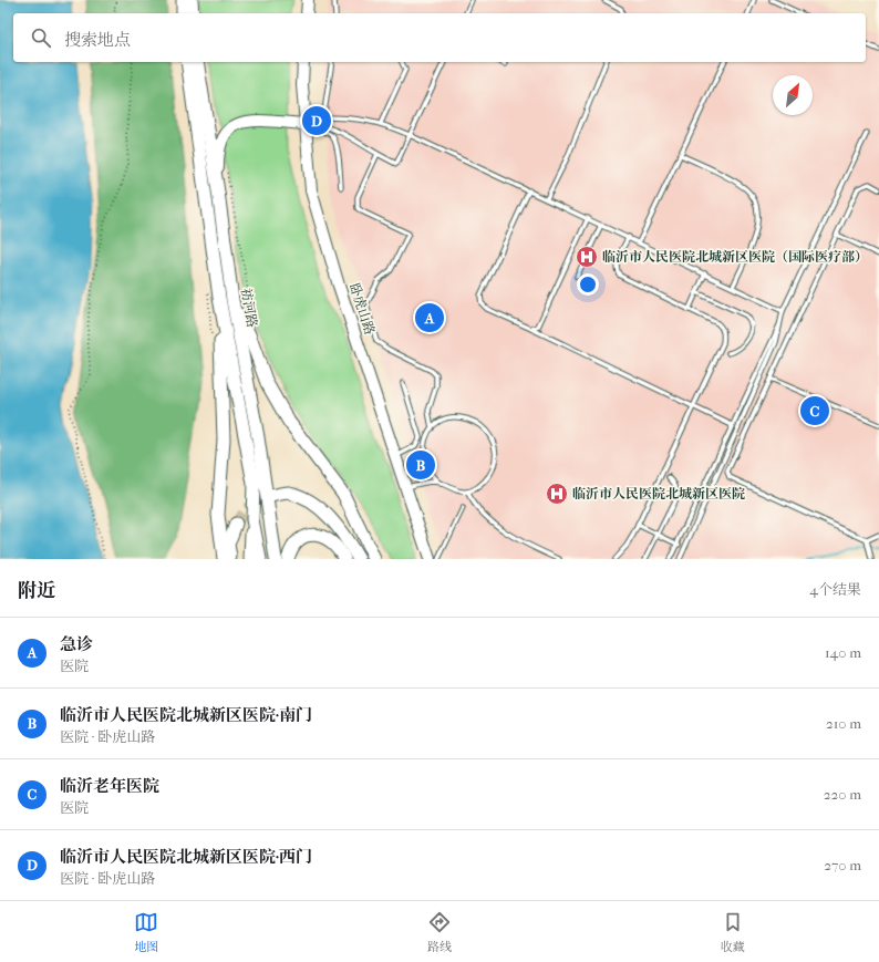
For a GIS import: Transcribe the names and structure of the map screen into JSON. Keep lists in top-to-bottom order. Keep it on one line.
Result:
{"streets":{"main road":["祊河路"],"street":["卧虎山路"]},"places":{"hospital":["临沂市人民医院北城新区医院（国际医疗部）","临沂市人民医院北城新区医院"]},"north":"top right","page":{"search":"搜索地点","pins":["D","A","C","B"],"heading":["附近","4个结果"],"list":[{"mark":"A","name":"急诊","note":"医院","value":"140 m"},{"mark":"B","name":"临沂市人民医院北城新区医院·南门","note":"医院 · 卧虎山路","value":"210 m"},{"mark":"C","name":"临沂老年医院","note":"医院","value":"220 m"},{"mark":"D","name":"临沂市人民医院北城新区医院·西门","note":"医院 · 卧虎山路","value":"270 m"}],"nav":["地图","路线","收藏"]}}
